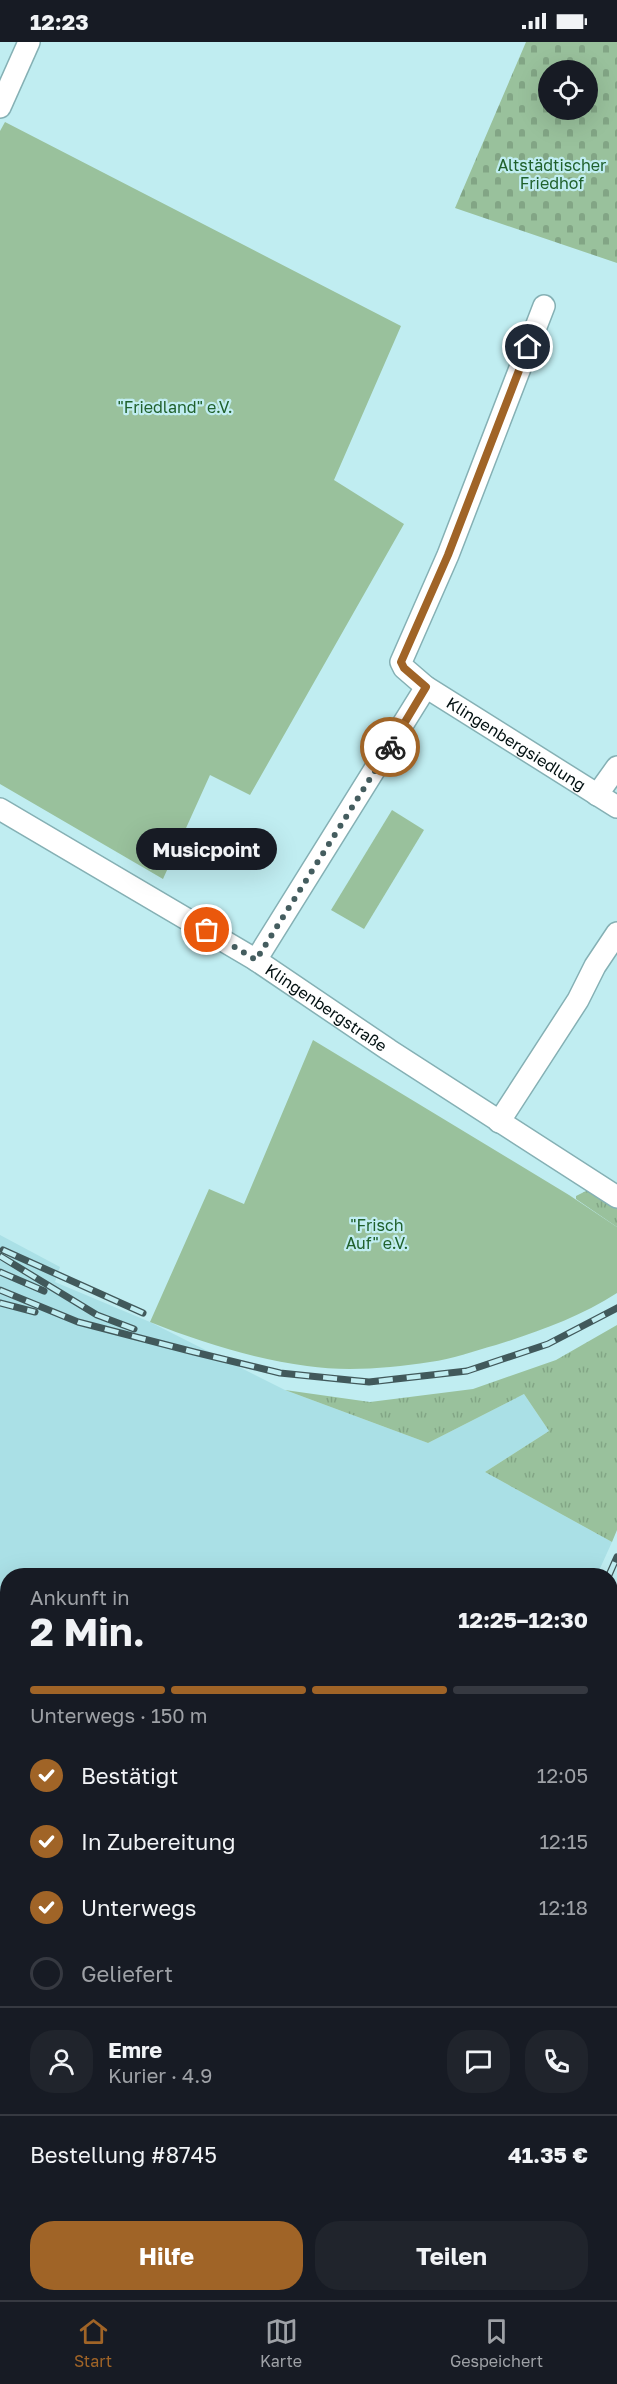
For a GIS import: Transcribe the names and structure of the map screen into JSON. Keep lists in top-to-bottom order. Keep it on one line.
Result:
{"streets":{"street":["Klingenbergsiedlung","Klingenbergstraße"]},"parks":["Altstädtischer Friedhof","\"Friedland\" e.V.","\"Frisch Auf\" e.V."],"places":["Musicpoint"],"page":{"status":"12:23","bubble":"Musicpoint","heading":["2 Min.","Ankunft in","12:25–12:30"],"panel":["Emre","Kurier · 4.9","Bestellung #8745","41.35 €"],"bar":"Unterwegs · 150 m","list":[["Bestätigt","12:05"],["In Zubereitung","12:15"],["Unterwegs","12:18"],"Geliefert"],"buttons":["Hilfe","Teilen"],"tabs":["Start","Karte","Gespeichert"]}}
